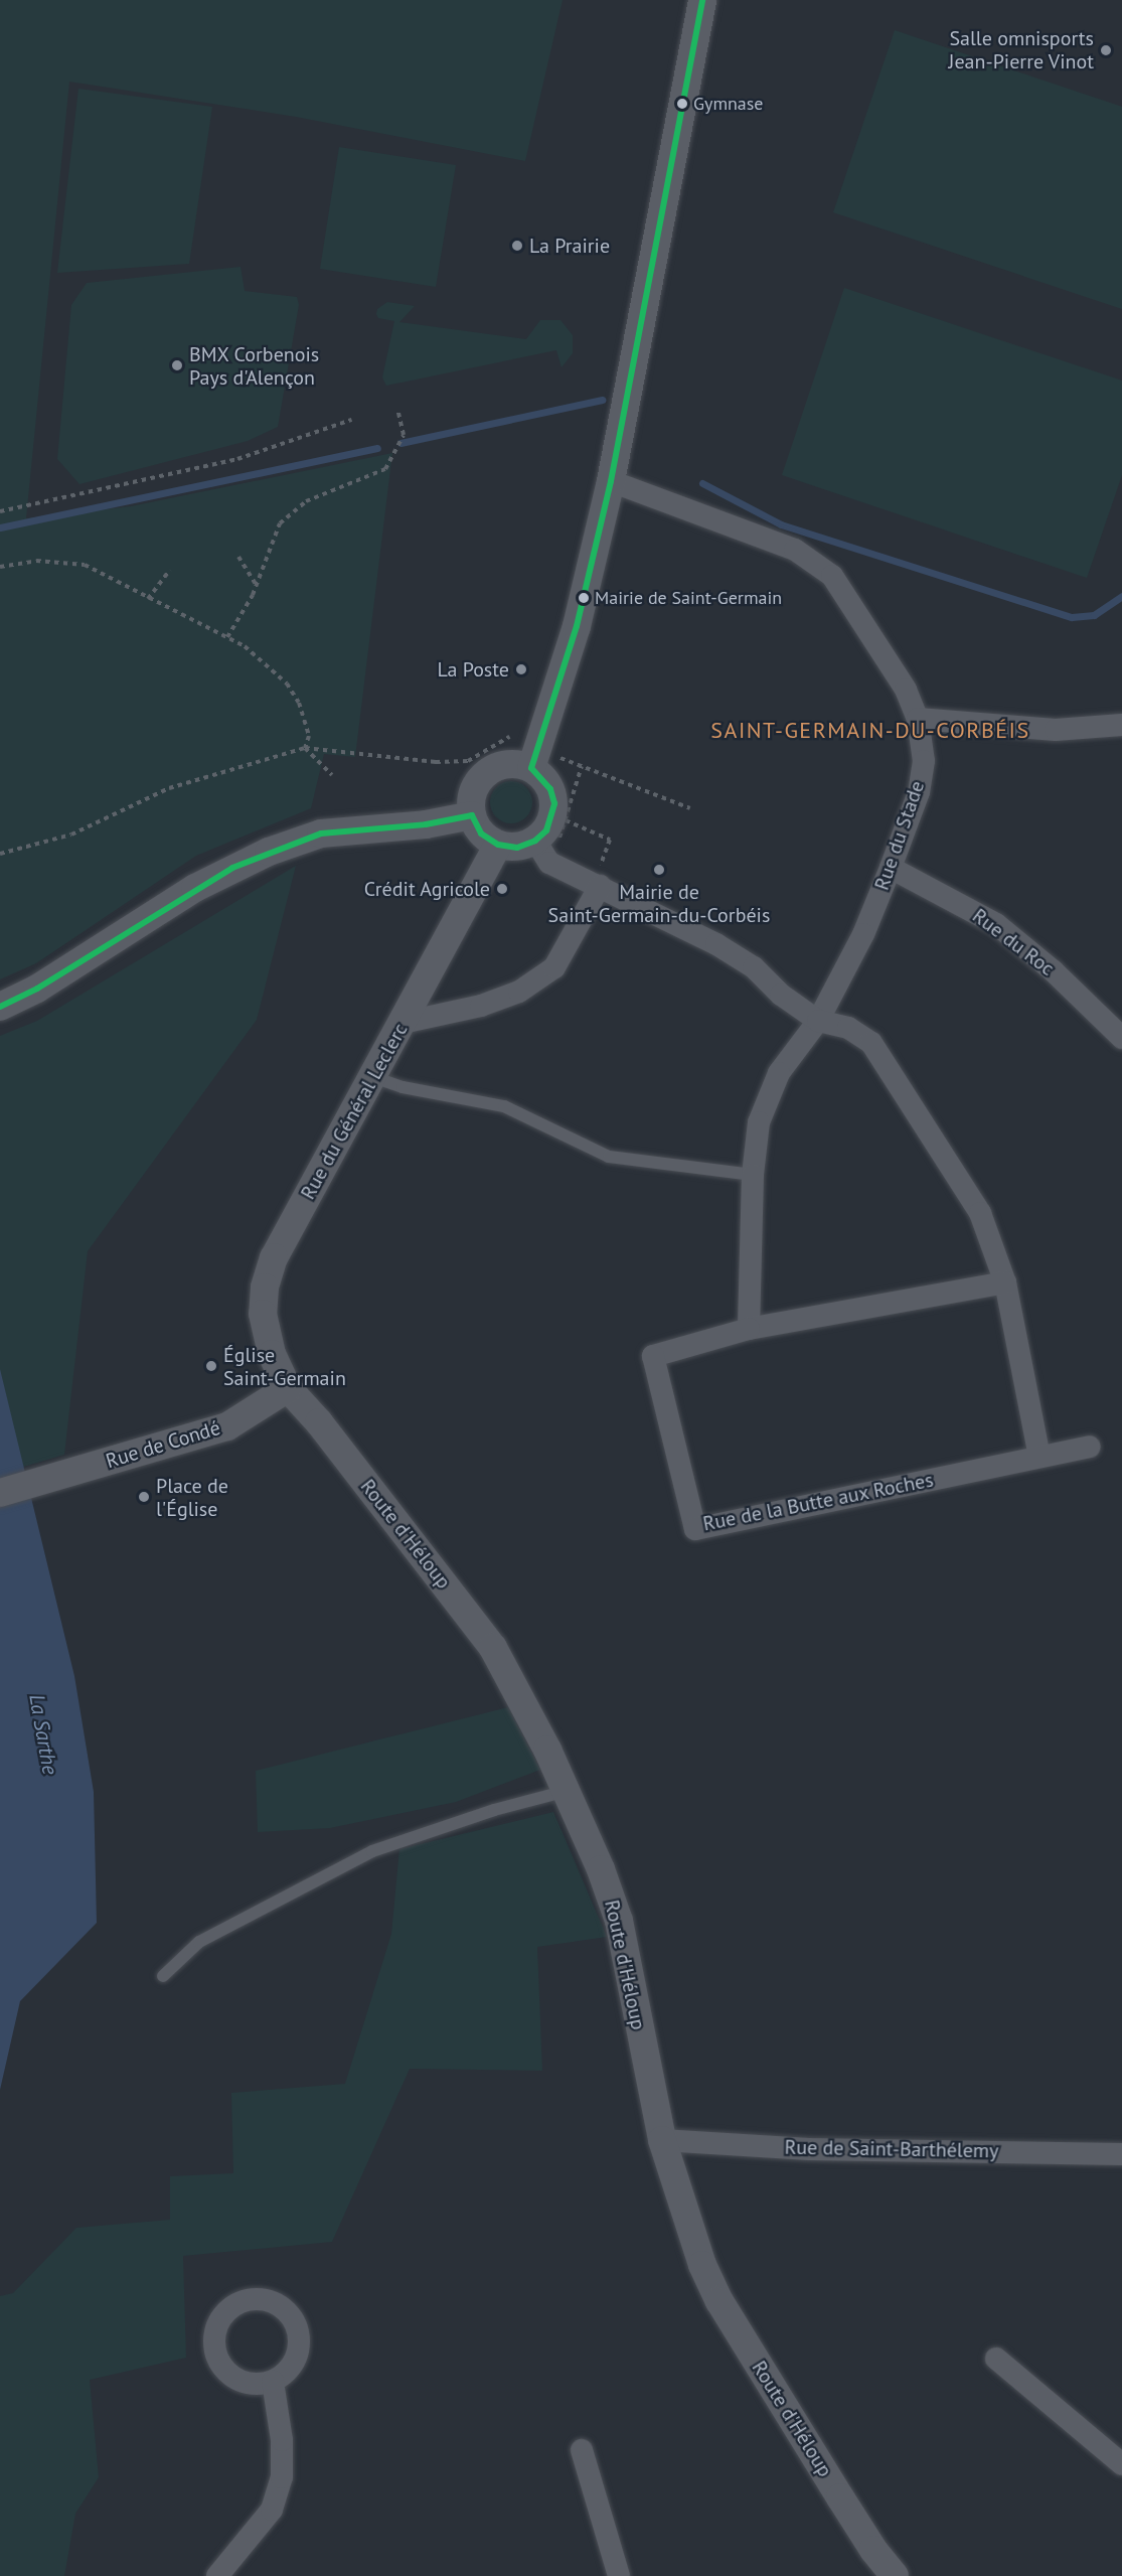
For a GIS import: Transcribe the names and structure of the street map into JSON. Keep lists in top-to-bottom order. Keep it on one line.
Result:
{"streets":{"street":["Rue du Stade","Rue du Roc","Rue du Général Leclerc","Rue de Condé","Rue de la Butte aux Roches","Route d'Héloup","Rue de Saint-Barthélemy"]},"crossings":[["Rue du Stade","Rue du Roc"],["Rue du Stade","Rue de la Butte aux Roches"],["Rue du Général Leclerc","Rue de Condé"],["Rue du Général Leclerc","Route d'Héloup"],["Rue de Condé","Route d'Héloup"],["Route d'Héloup","Rue de Saint-Barthélemy"]],"districts":["SAINT-GERMAIN-DU-CORBÉIS"],"water":["La Sarthe"],"places":["Salle omnisports Jean-Pierre Vinot","Gymnase","La Prairie","BMX Corbenois Pays d'Alençon","Mairie de Saint-Germain","La Poste","Mairie de Saint-Germain-du-Corbéis","Crédit Agricole","Église Saint-Germain","Place de l'Église"]}
